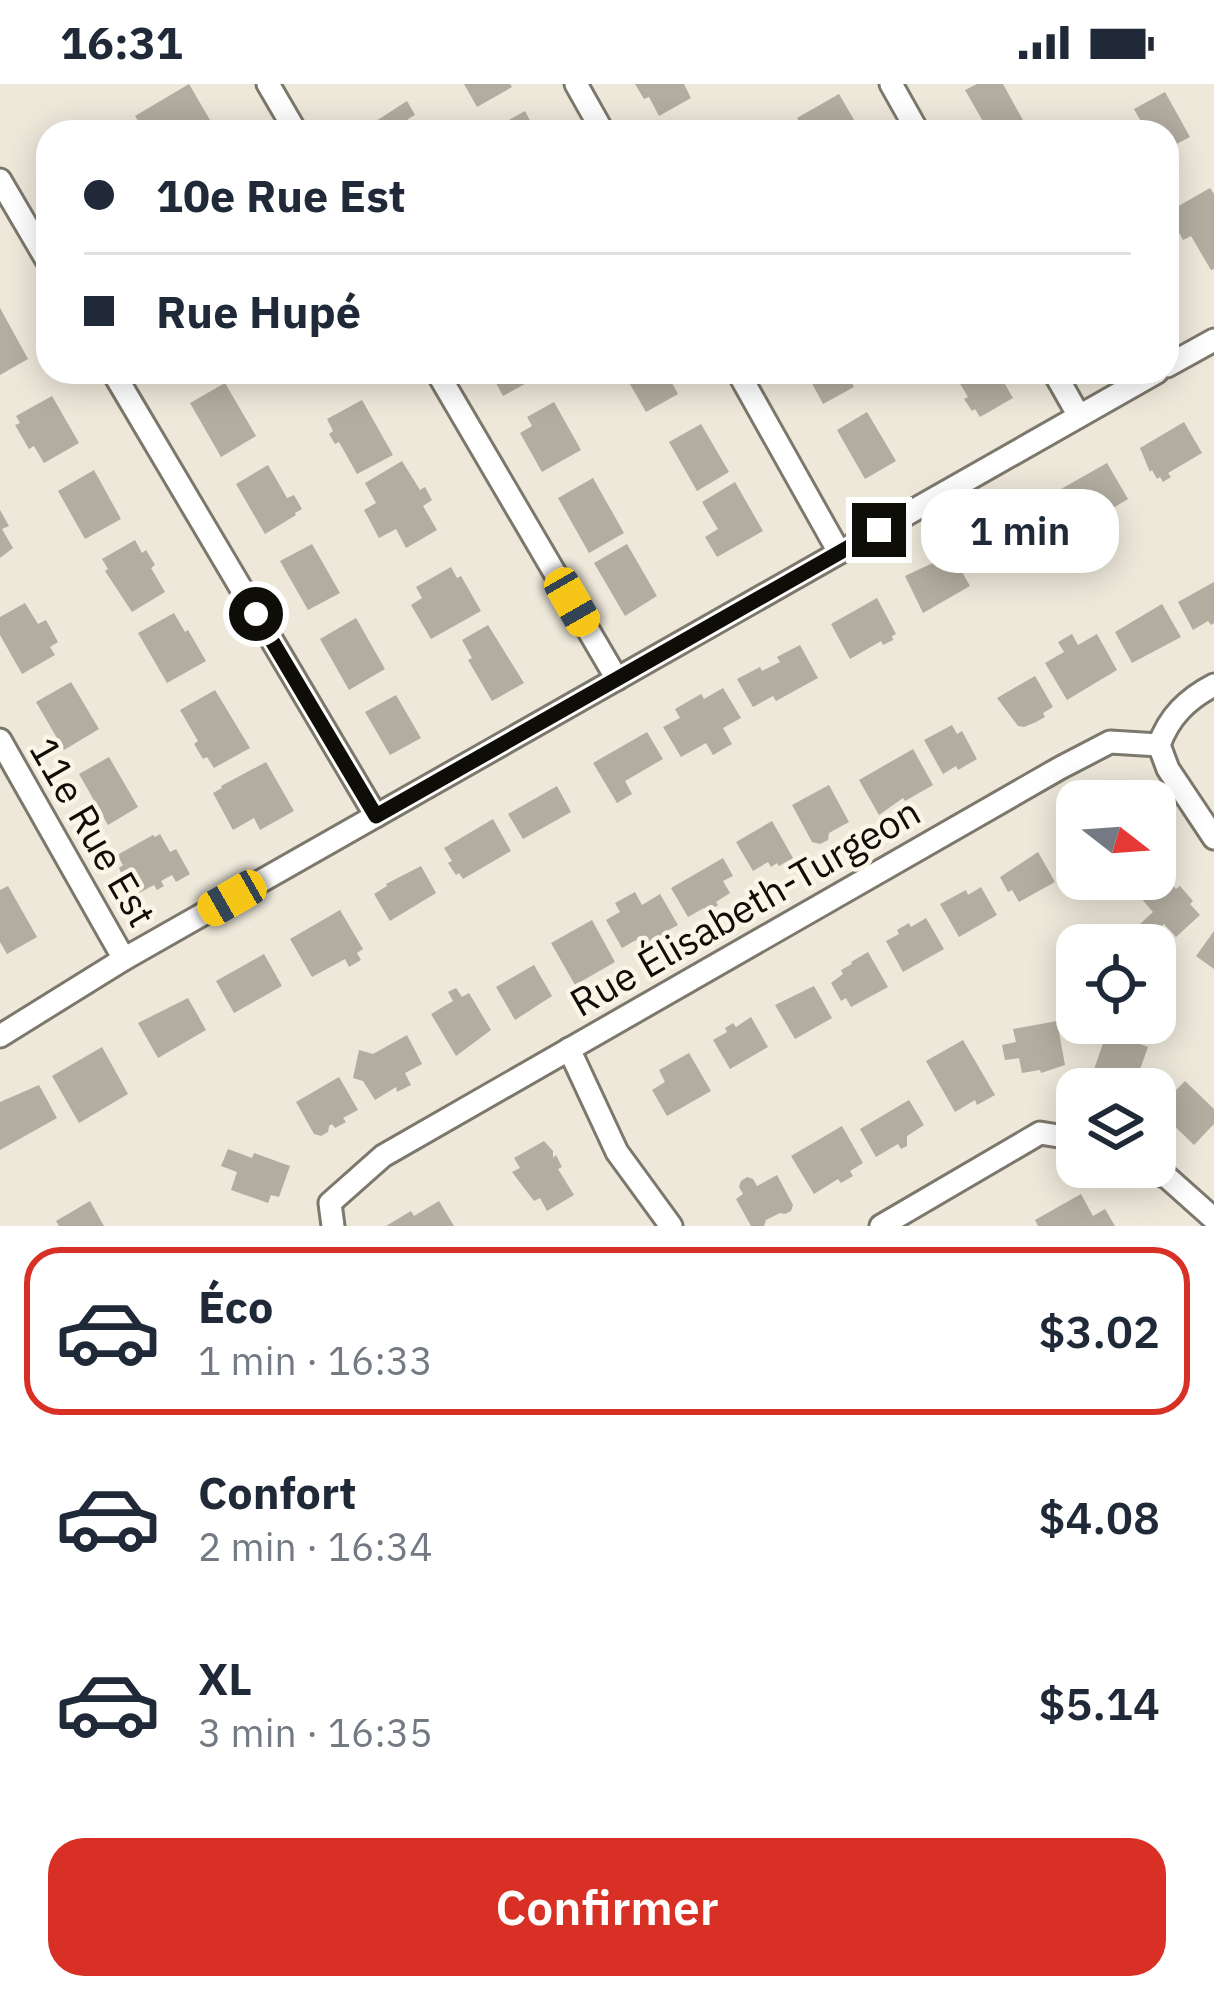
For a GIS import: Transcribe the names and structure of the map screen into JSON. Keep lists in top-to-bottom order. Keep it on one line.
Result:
{"streets":{"street":["11e Rue Est","Rue Élisabeth-Turgeon"]},"north":"right","page":{"status":"16:31","banner":["10e Rue Est","Rue Hupé"],"bubble":"1 min","list":[{"name":"Éco","note":"1 min · 16:33","value":"$3.02"},{"name":"Confort","note":"2 min · 16:34","value":"$4.08"},{"name":"XL","note":"3 min · 16:35","value":"$5.14"}],"buttons":"Confirmer"}}
